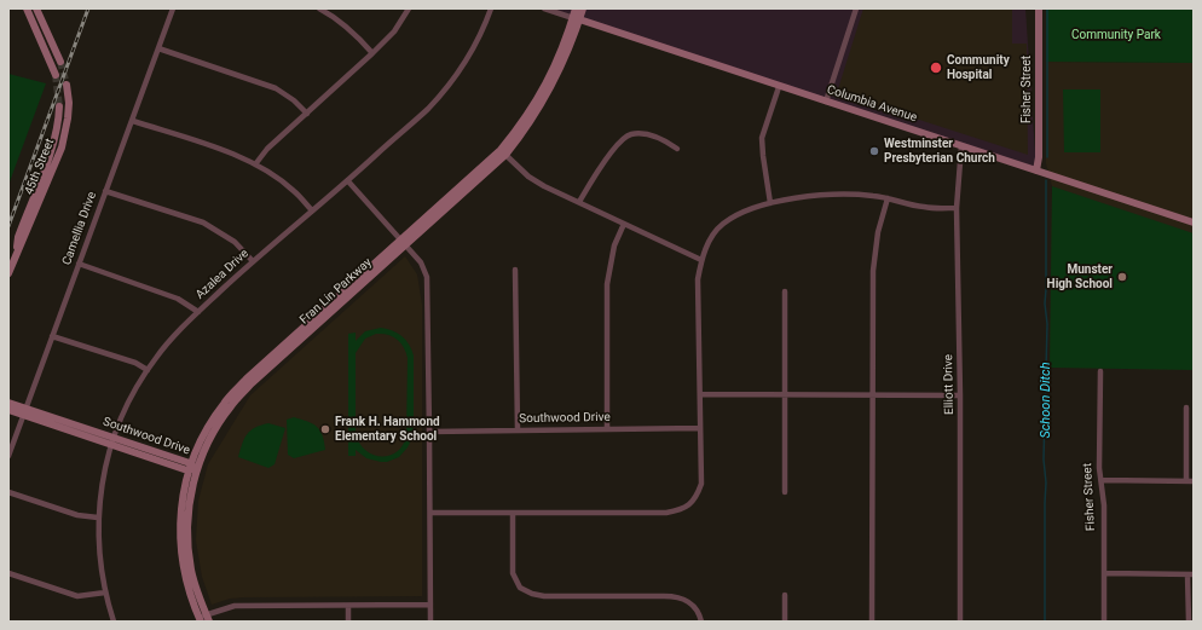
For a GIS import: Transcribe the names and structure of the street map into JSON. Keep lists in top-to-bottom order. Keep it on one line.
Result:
{"streets":{"street":["Fisher Street","Columbia Avenue","45th Street","Camellia Drive","Azalea Drive","Fran Lin Parkway","Elliott Drive","Southwood Drive"]},"crossings":[["Fisher Street","Columbia Avenue"],["Columbia Avenue","Fran Lin Parkway"],["Columbia Avenue","Elliott Drive"],["Camellia Drive","Southwood Drive"],["Azalea Drive","Southwood Drive"],["Fran Lin Parkway","Southwood Drive"]],"water":["Schoon Ditch"],"parks":["Community Park"],"places":["Community Hospital","Westminster Presbyterian Church","Munster High School","Frank H. Hammond Elementary School"]}
